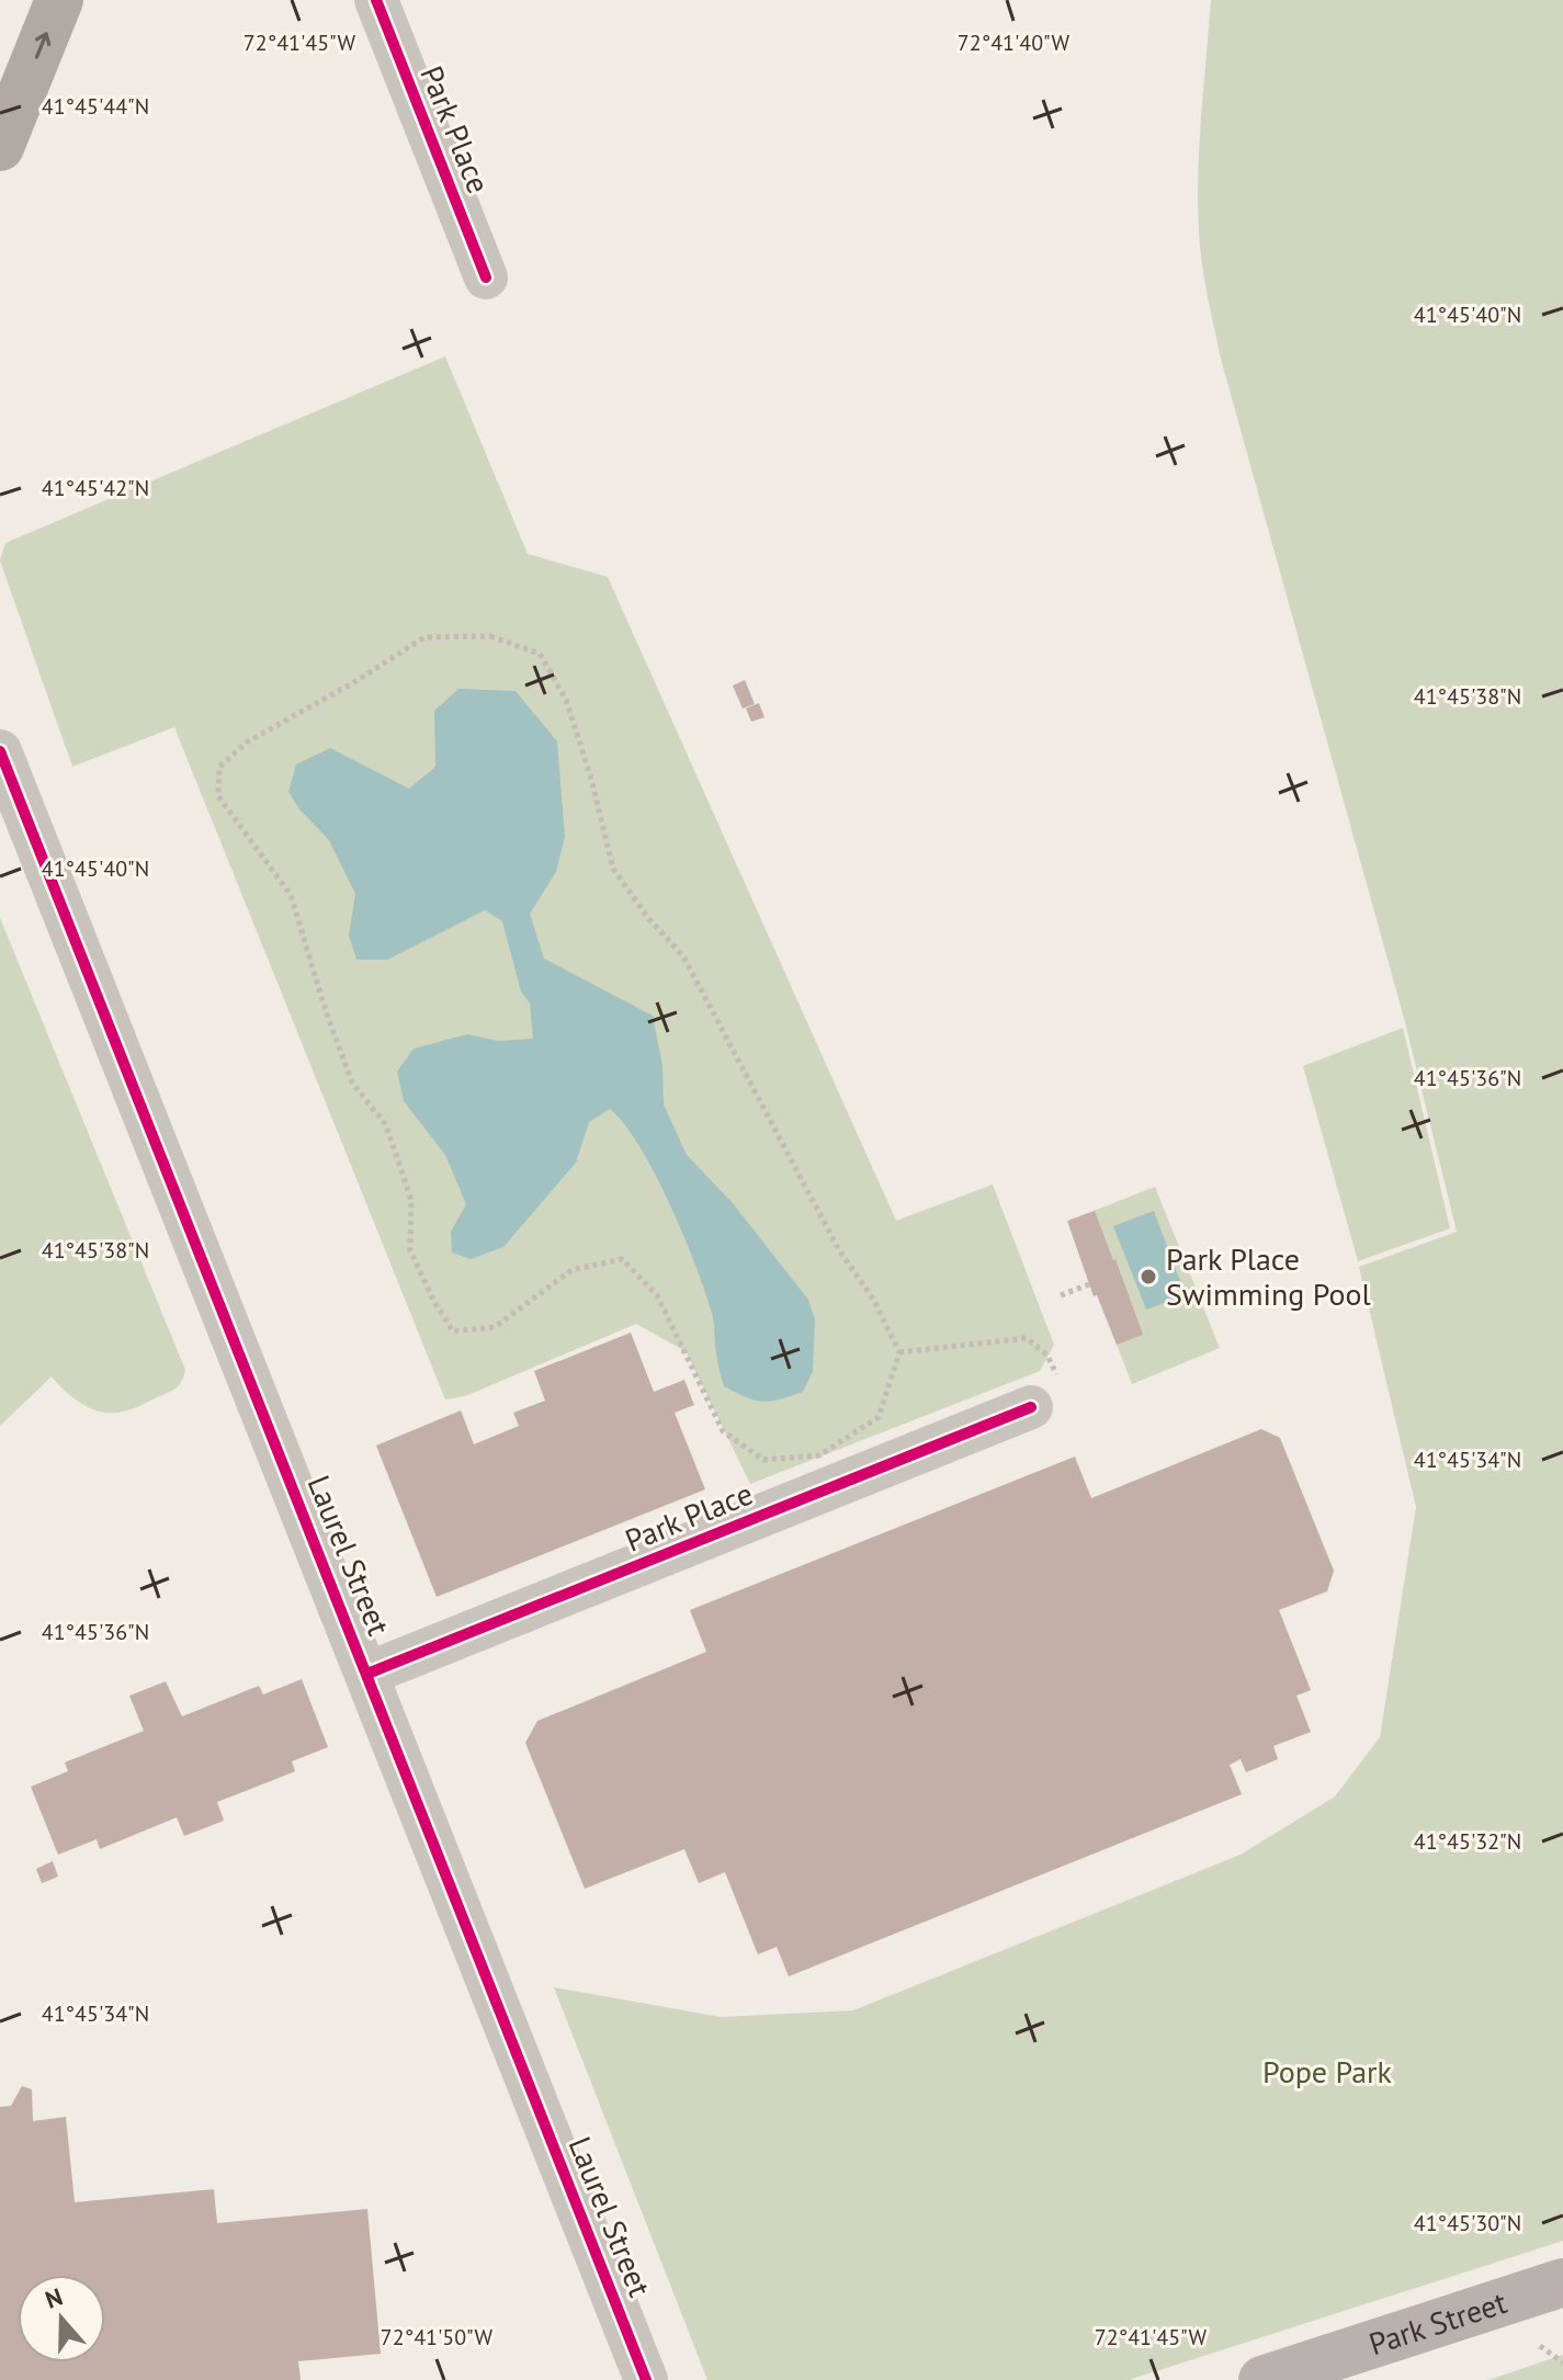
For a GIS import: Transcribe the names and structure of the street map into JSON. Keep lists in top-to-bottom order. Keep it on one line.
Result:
{"streets":{"main road":["Park Street"],"street":["Park Place","Laurel Street"]},"crossings":[["Park Place","Laurel Street"]],"parks":["Pope Park"],"places":["Park Place Swimming Pool"],"north":"top","coordinates":["72°41'40\"W","72°41'45\"W","41°45'44\"N","41°45'40\"N","41°45'42\"N","41°45'38\"N","41°45'36\"N","41°45'34\"N","41°45'32\"N","41°45'30\"N","72°41'50\"W"]}
